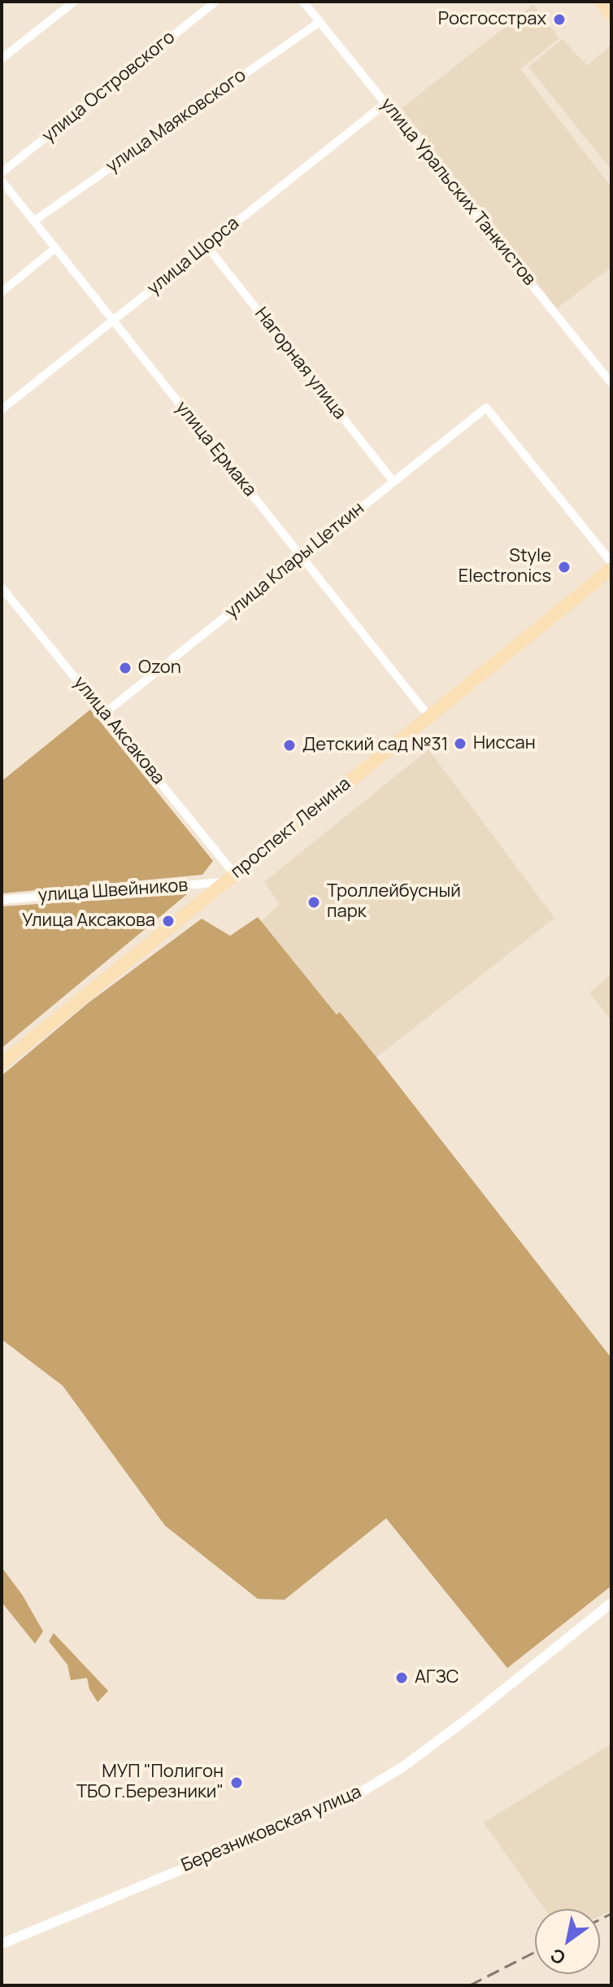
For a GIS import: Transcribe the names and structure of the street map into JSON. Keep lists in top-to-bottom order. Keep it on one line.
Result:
{"streets":{"main road":["проспект Ленина"],"street":["улица Островского","улица Маяковского","улица Уральских Танкистов","улица Щорса","Нагорная улица","улица Ермака","улица Клары Цеткин","улица Аксакова","улица Швейников","Березниковская улица"]},"crossings":[["улица Маяковского","улица Уральских Танкистов"],["улица Маяковского","улица Ермака"],["улица Уральских Танкистов","улица Щорса"],["улица Щорса","Нагорная улица"],["улица Щорса","улица Ермака"],["Нагорная улица","улица Клары Цеткин"],["улица Ермака","улица Клары Цеткин"],["улица Ермака","проспект Ленина"],["улица Клары Цеткин","улица Аксакова"],["улица Аксакова","проспект Ленина"],["улица Аксакова","улица Швейников"],["проспект Ленина","улица Швейников"]],"places":["Росгосстрах","Style Electronics","Ozon","Ниссан","Детский сад №31","Троллейбусный парк","Улица Аксакова","АГЗС","МУП \"Полигон ТБО г.Березники\""],"north":"bottom left"}
